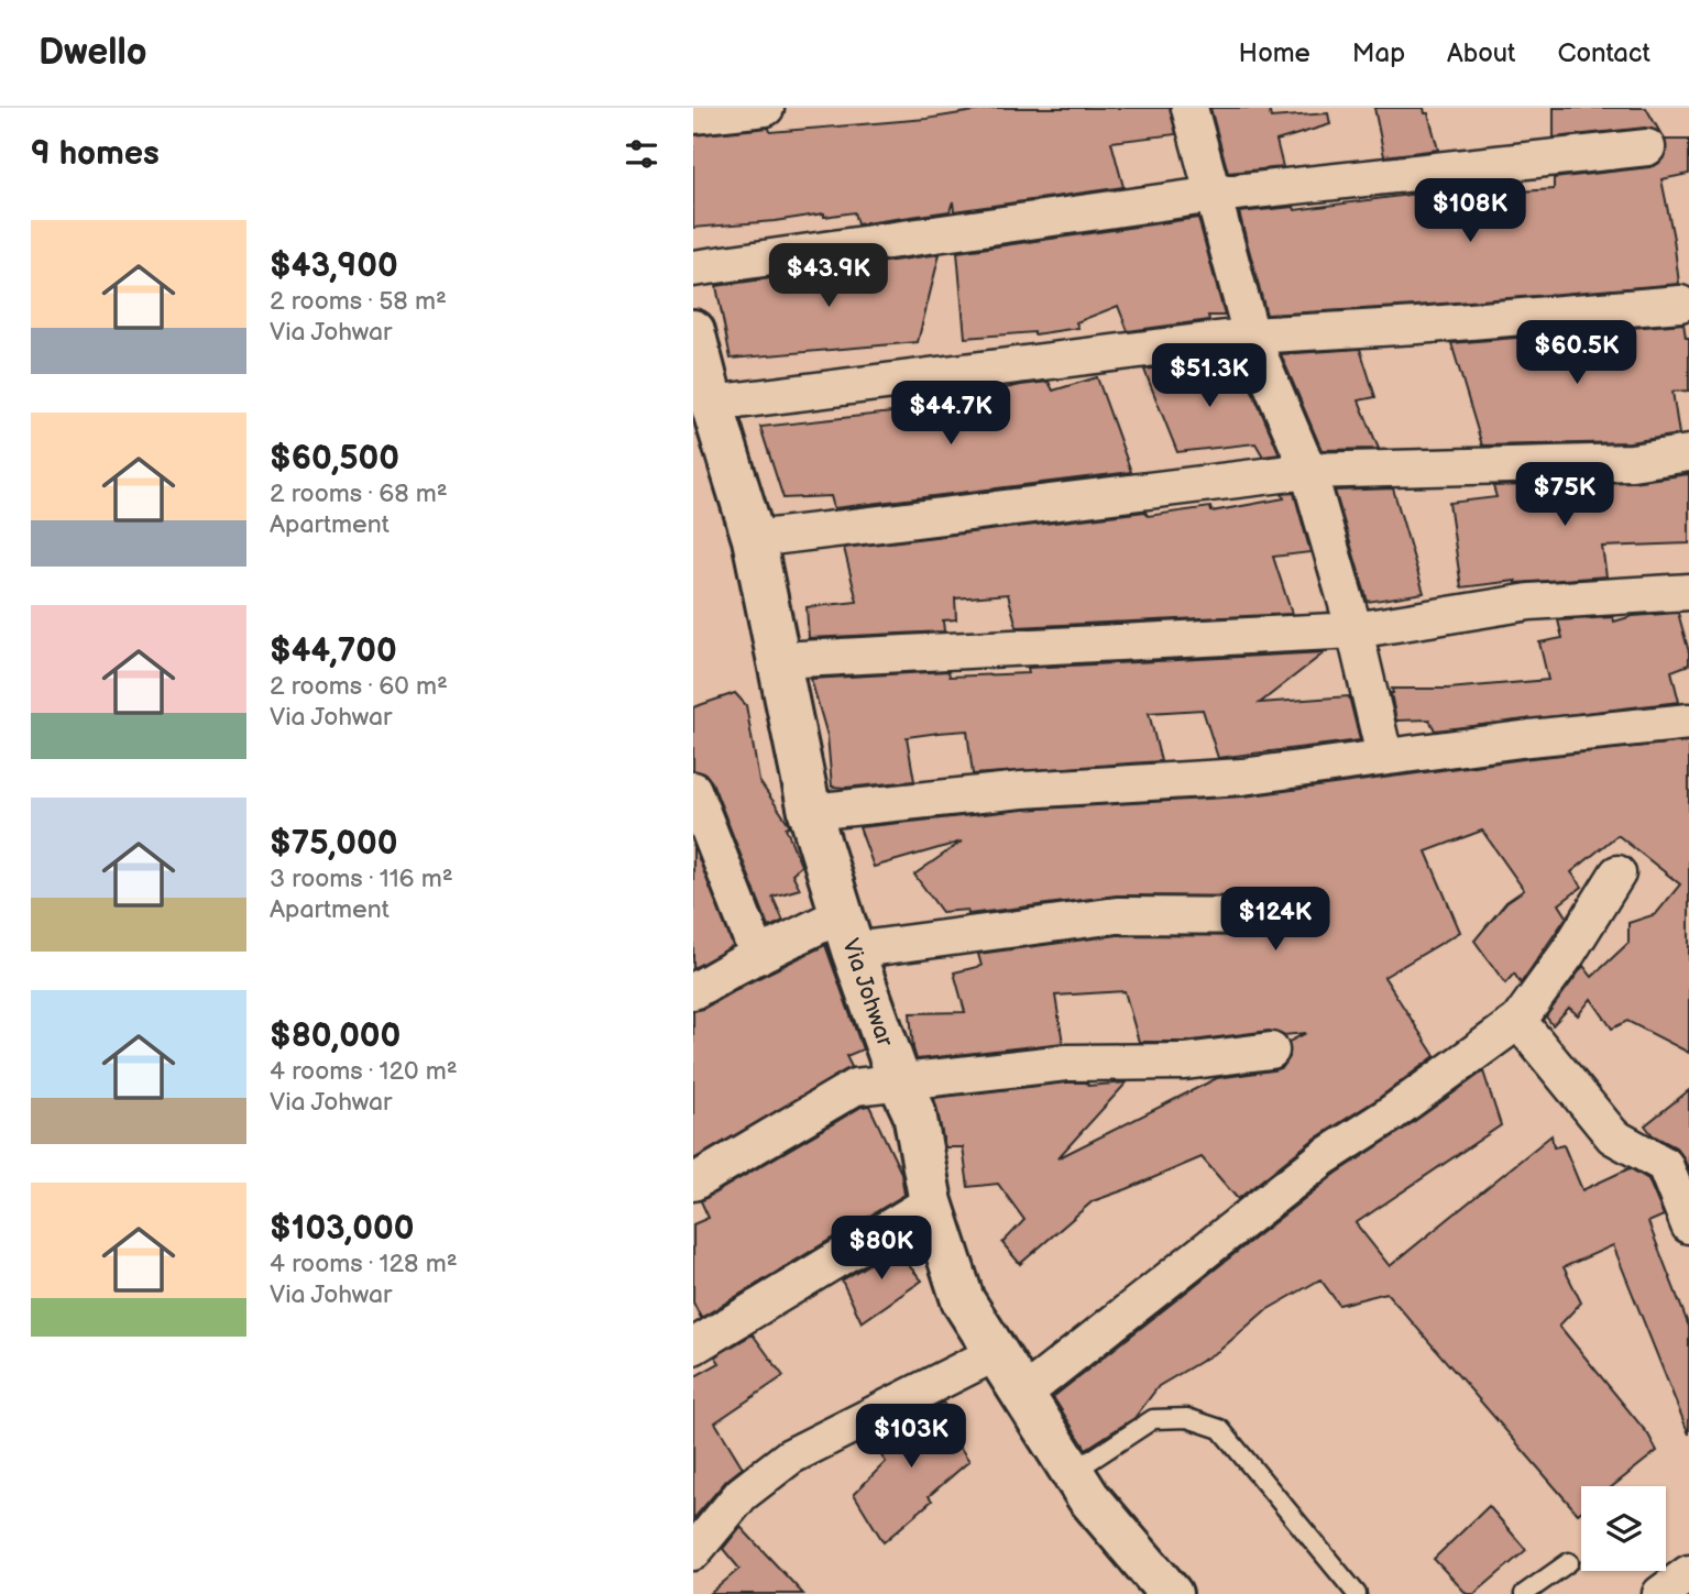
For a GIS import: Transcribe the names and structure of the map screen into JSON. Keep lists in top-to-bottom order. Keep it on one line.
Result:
{"streets":{"street":["Via Johwar"]},"page":{"header":"Dwello","nav":["Home","Map","About","Contact"],"heading":"9 homes","price":["$108K","$43.9K","$60.5K","$51.3K","$44.7K","$75K","$124K","$80K","$103K"],"list":[{"name":"$43,900","note":"2 rooms · 58 m² · Via Johwar"},{"name":"$60,500","note":"2 rooms · 68 m² · Apartment"},{"name":"$44,700","note":"2 rooms · 60 m² · Via Johwar"},{"name":"$75,000","note":"3 rooms · 116 m² · Apartment"},{"name":"$80,000","note":"4 rooms · 120 m² · Via Johwar"},{"name":"$103,000","note":"4 rooms · 128 m² · Via Johwar"}]}}
